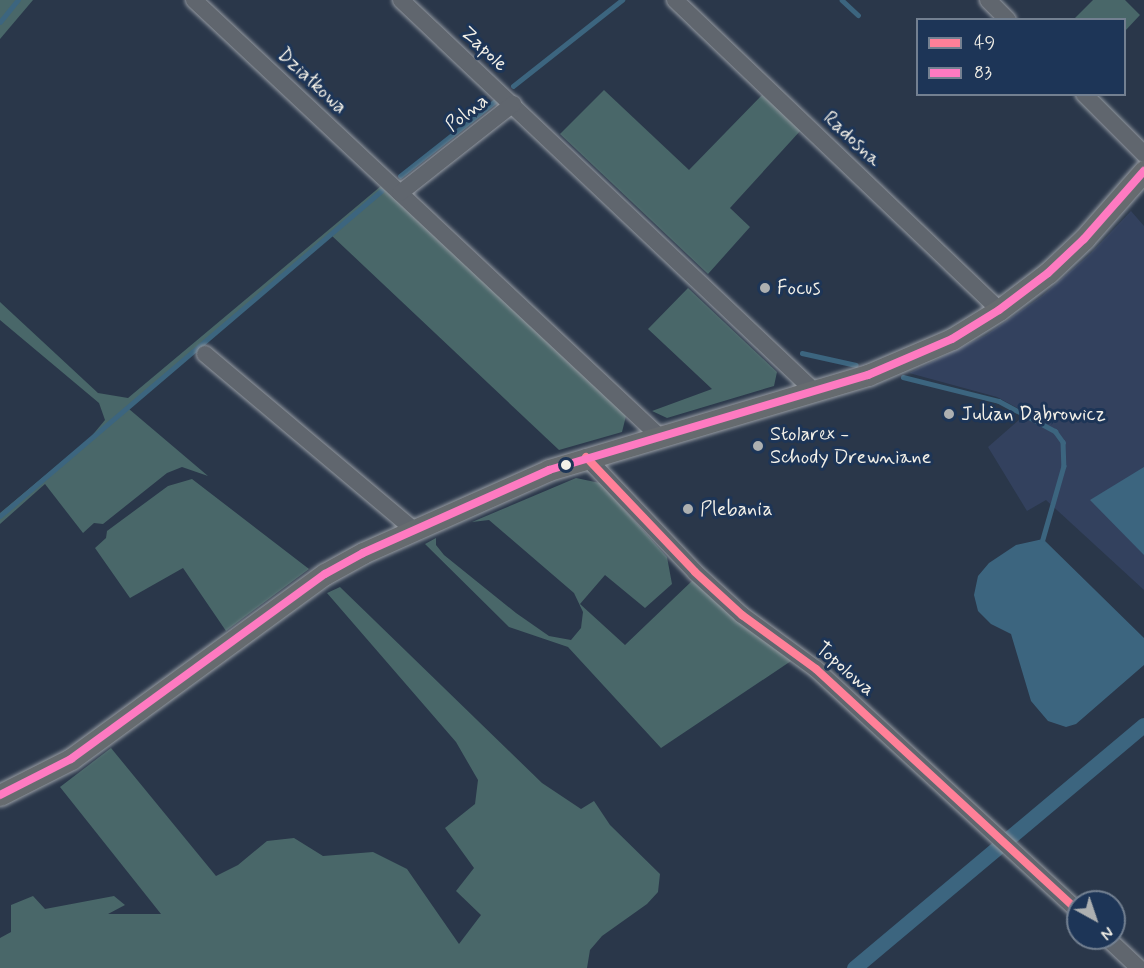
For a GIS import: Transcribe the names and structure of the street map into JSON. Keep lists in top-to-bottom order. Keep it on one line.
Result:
{"streets":{"street":["Zapole","Działkowa","Polna","Radosna","Topolowa"]},"crossings":[["Zapole","Polna"],["Działkowa","Polna"]],"places":["Focus","Julian Dąbrowicz","Stolarex - Schody Drewniane","Plebania"],"lines":["transit line 83","transit line 49"],"legend":["49","83"],"north":"bottom right"}
